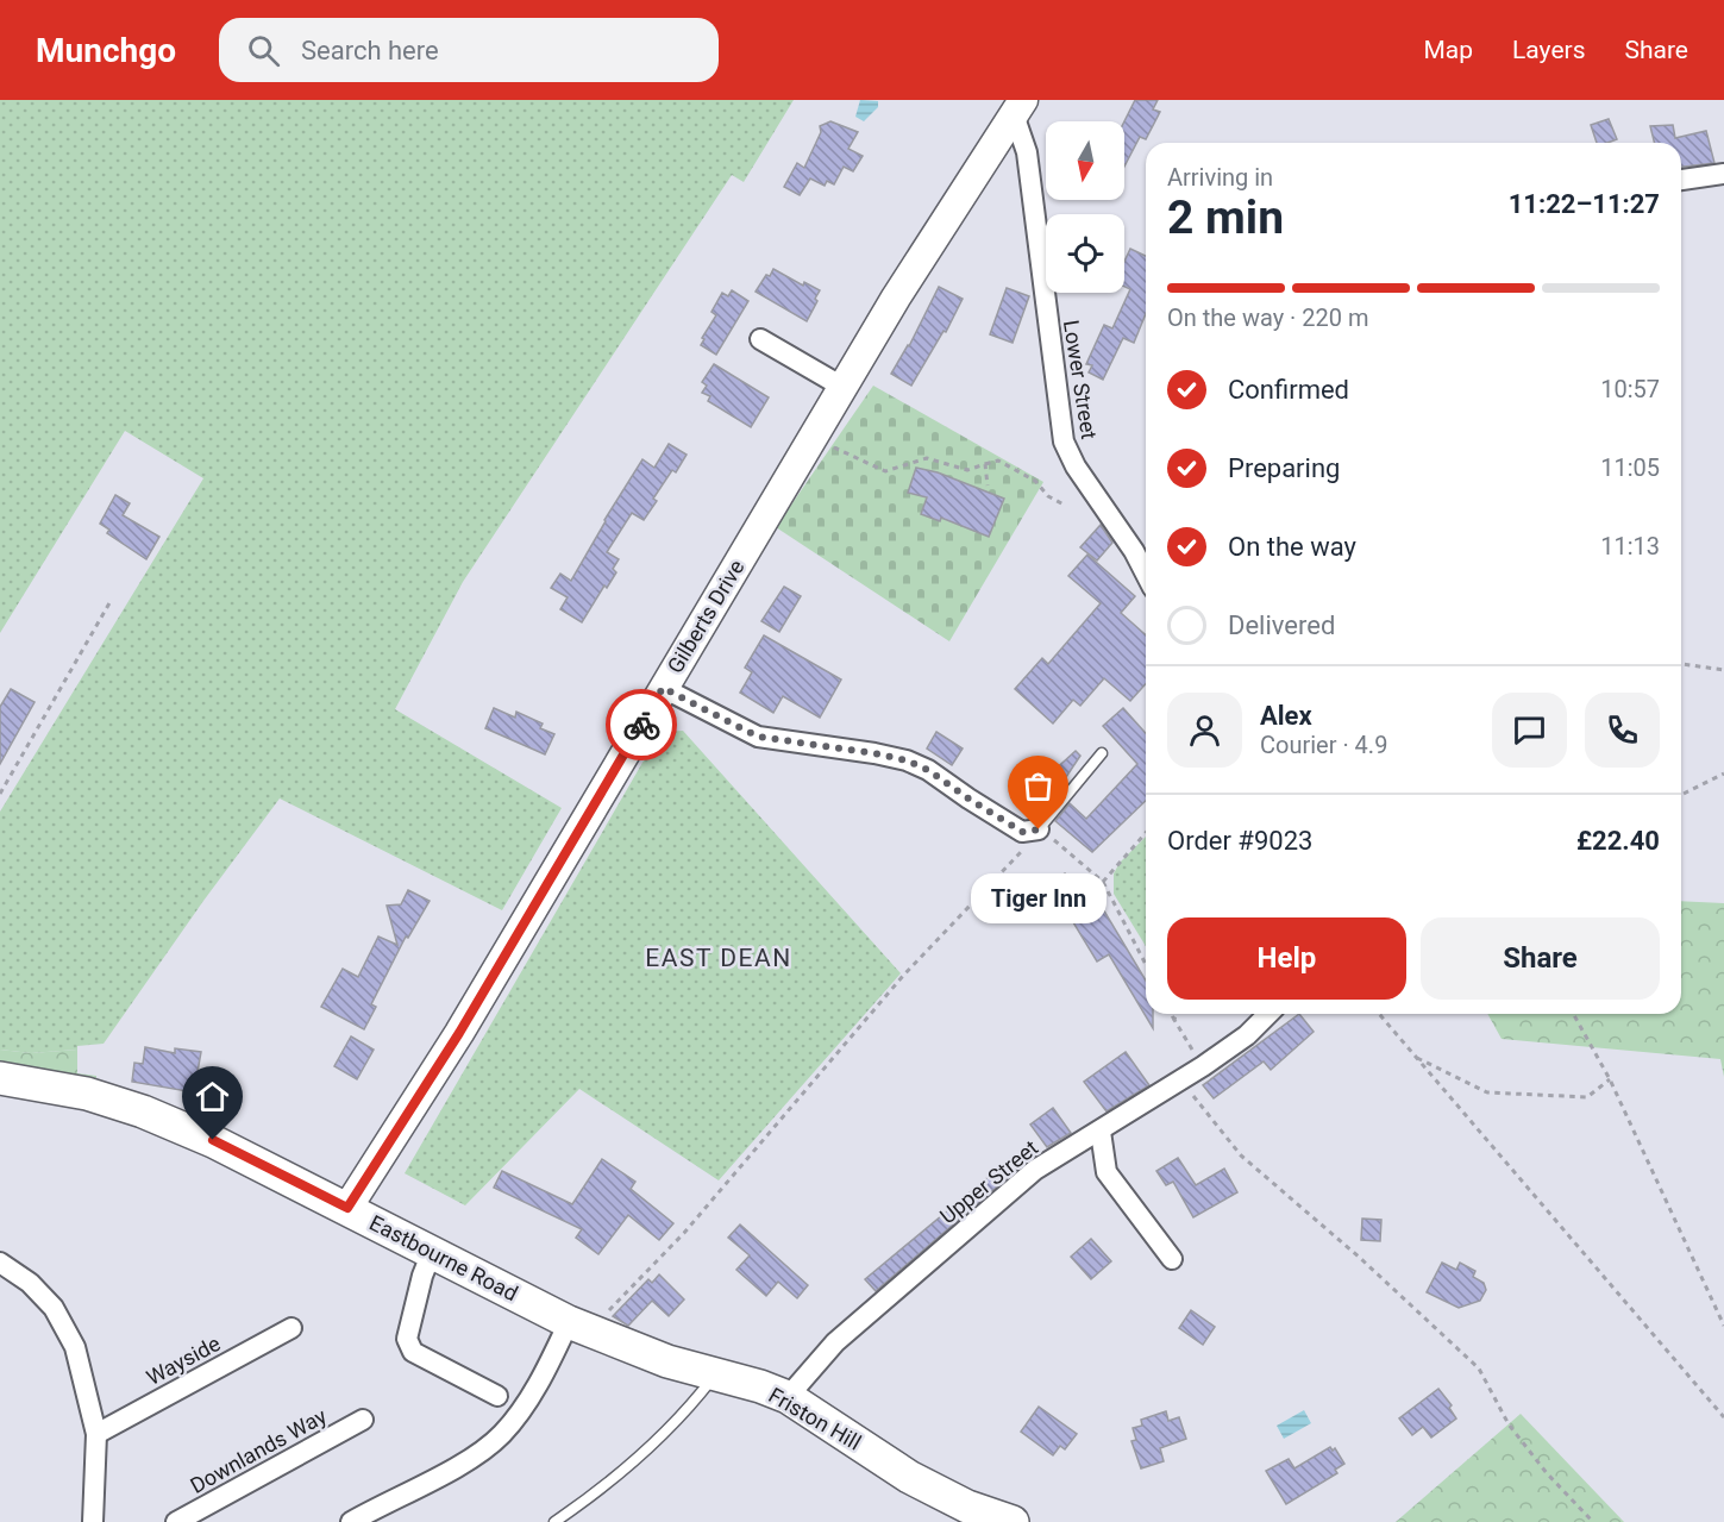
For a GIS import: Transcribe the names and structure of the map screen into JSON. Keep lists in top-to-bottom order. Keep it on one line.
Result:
{"streets":{"main road":["Eastbourne Road","Friston Hill"],"street":["Lower Street","Gilberts Drive","Upper Street","Wayside","Downlands Way"]},"crossings":[["Lower Street","Gilberts Drive"],["Gilberts Drive","Eastbourne Road"],["Upper Street","Friston Hill"],["Eastbourne Road","Friston Hill"]],"districts":["EAST DEAN"],"places":["Tiger Inn"],"north":"bottom","page":{"header":"Munchgo","search":"Search here","nav":["Map","Layers","Share"],"heading":["2 min","Arriving in","11:22–11:27"],"panel":["Alex","Courier · 4.9","Order #9023","£22.40"],"bar":"On the way · 220 m","list":[["Confirmed","10:57"],["Preparing","11:05"],["On the way","11:13"],"Delivered"],"bubble":"Tiger Inn","buttons":["Help","Share"]}}
